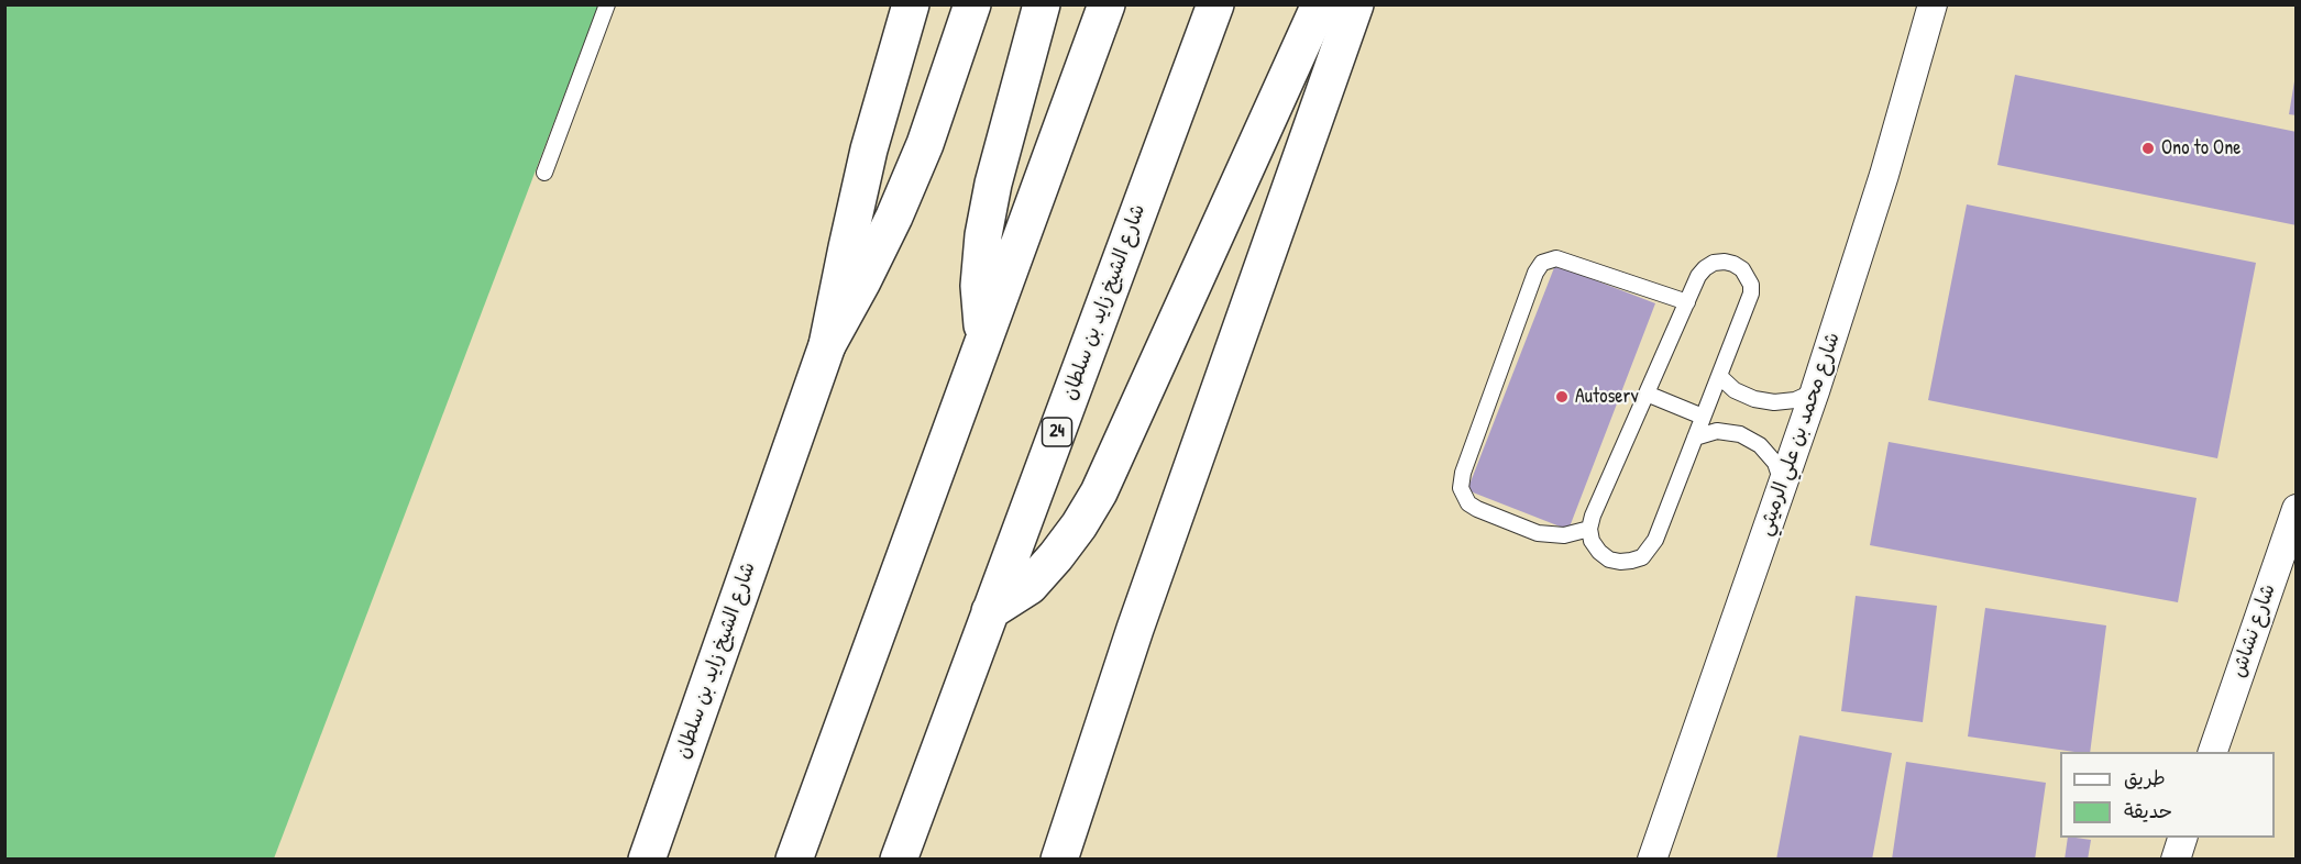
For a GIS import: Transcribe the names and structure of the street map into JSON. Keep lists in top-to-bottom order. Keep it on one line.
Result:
{"streets":{"main road":["شارع الشيخ زايد بن سلطان","24"],"street":["شارع محمد بن علي الرميثي","شارع نشاش"]},"places":["Ono to One","Autoserv"],"legend":["طريق","حديقة"]}
